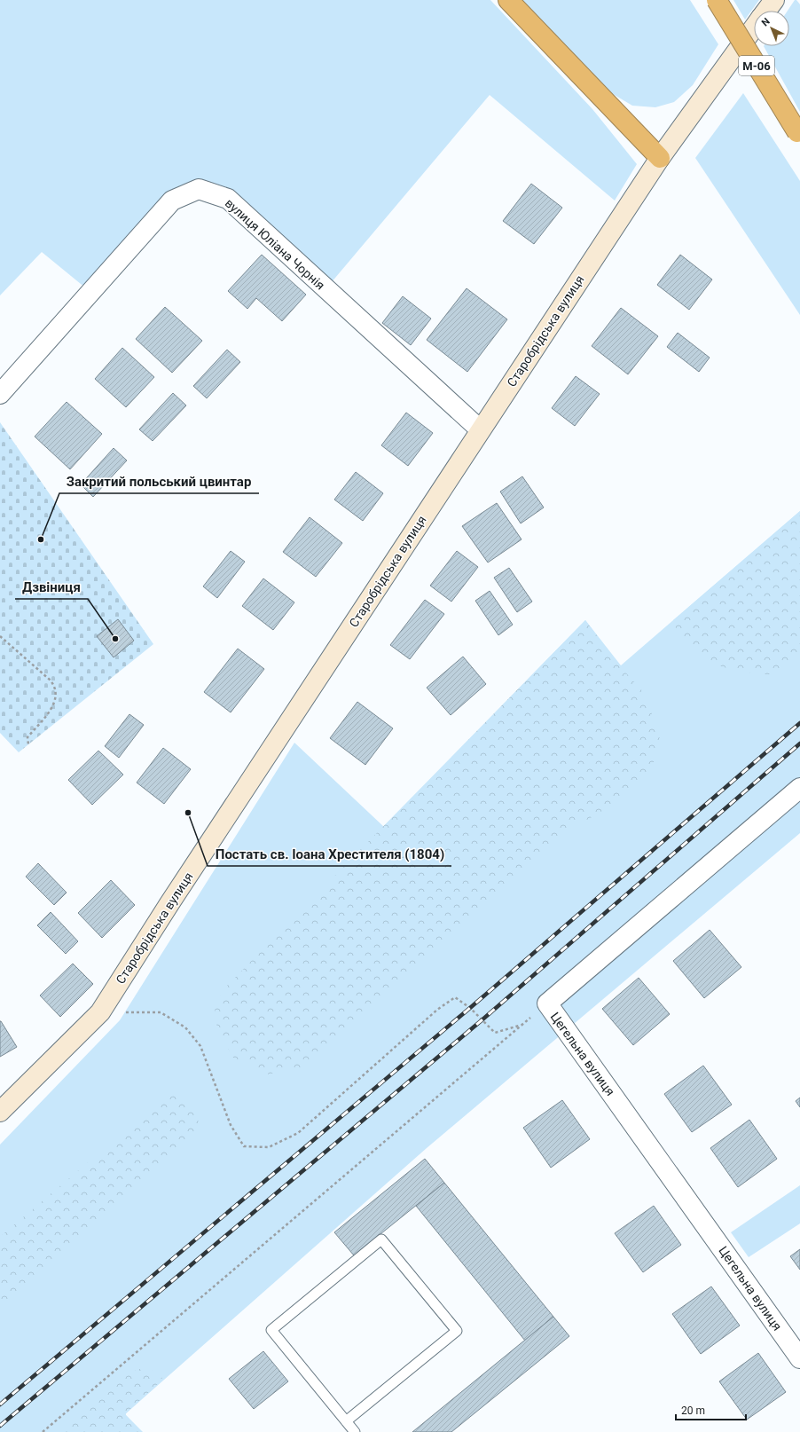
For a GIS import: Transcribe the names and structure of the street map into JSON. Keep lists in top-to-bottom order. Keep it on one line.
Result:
{"streets":{"highway":["М-06"],"street":["вулиця Юліана Чорнія","Старобрідська вулиця","Цегельна вулиця"]},"crossings":[["вулиця Юліана Чорнія","Старобрідська вулиця"]],"places":["Закритий польський цвинтар","Дзвіниця","Постать св. Іоана Хрестителя (1804)"],"scale_bar":"20 m","north":"top left"}
